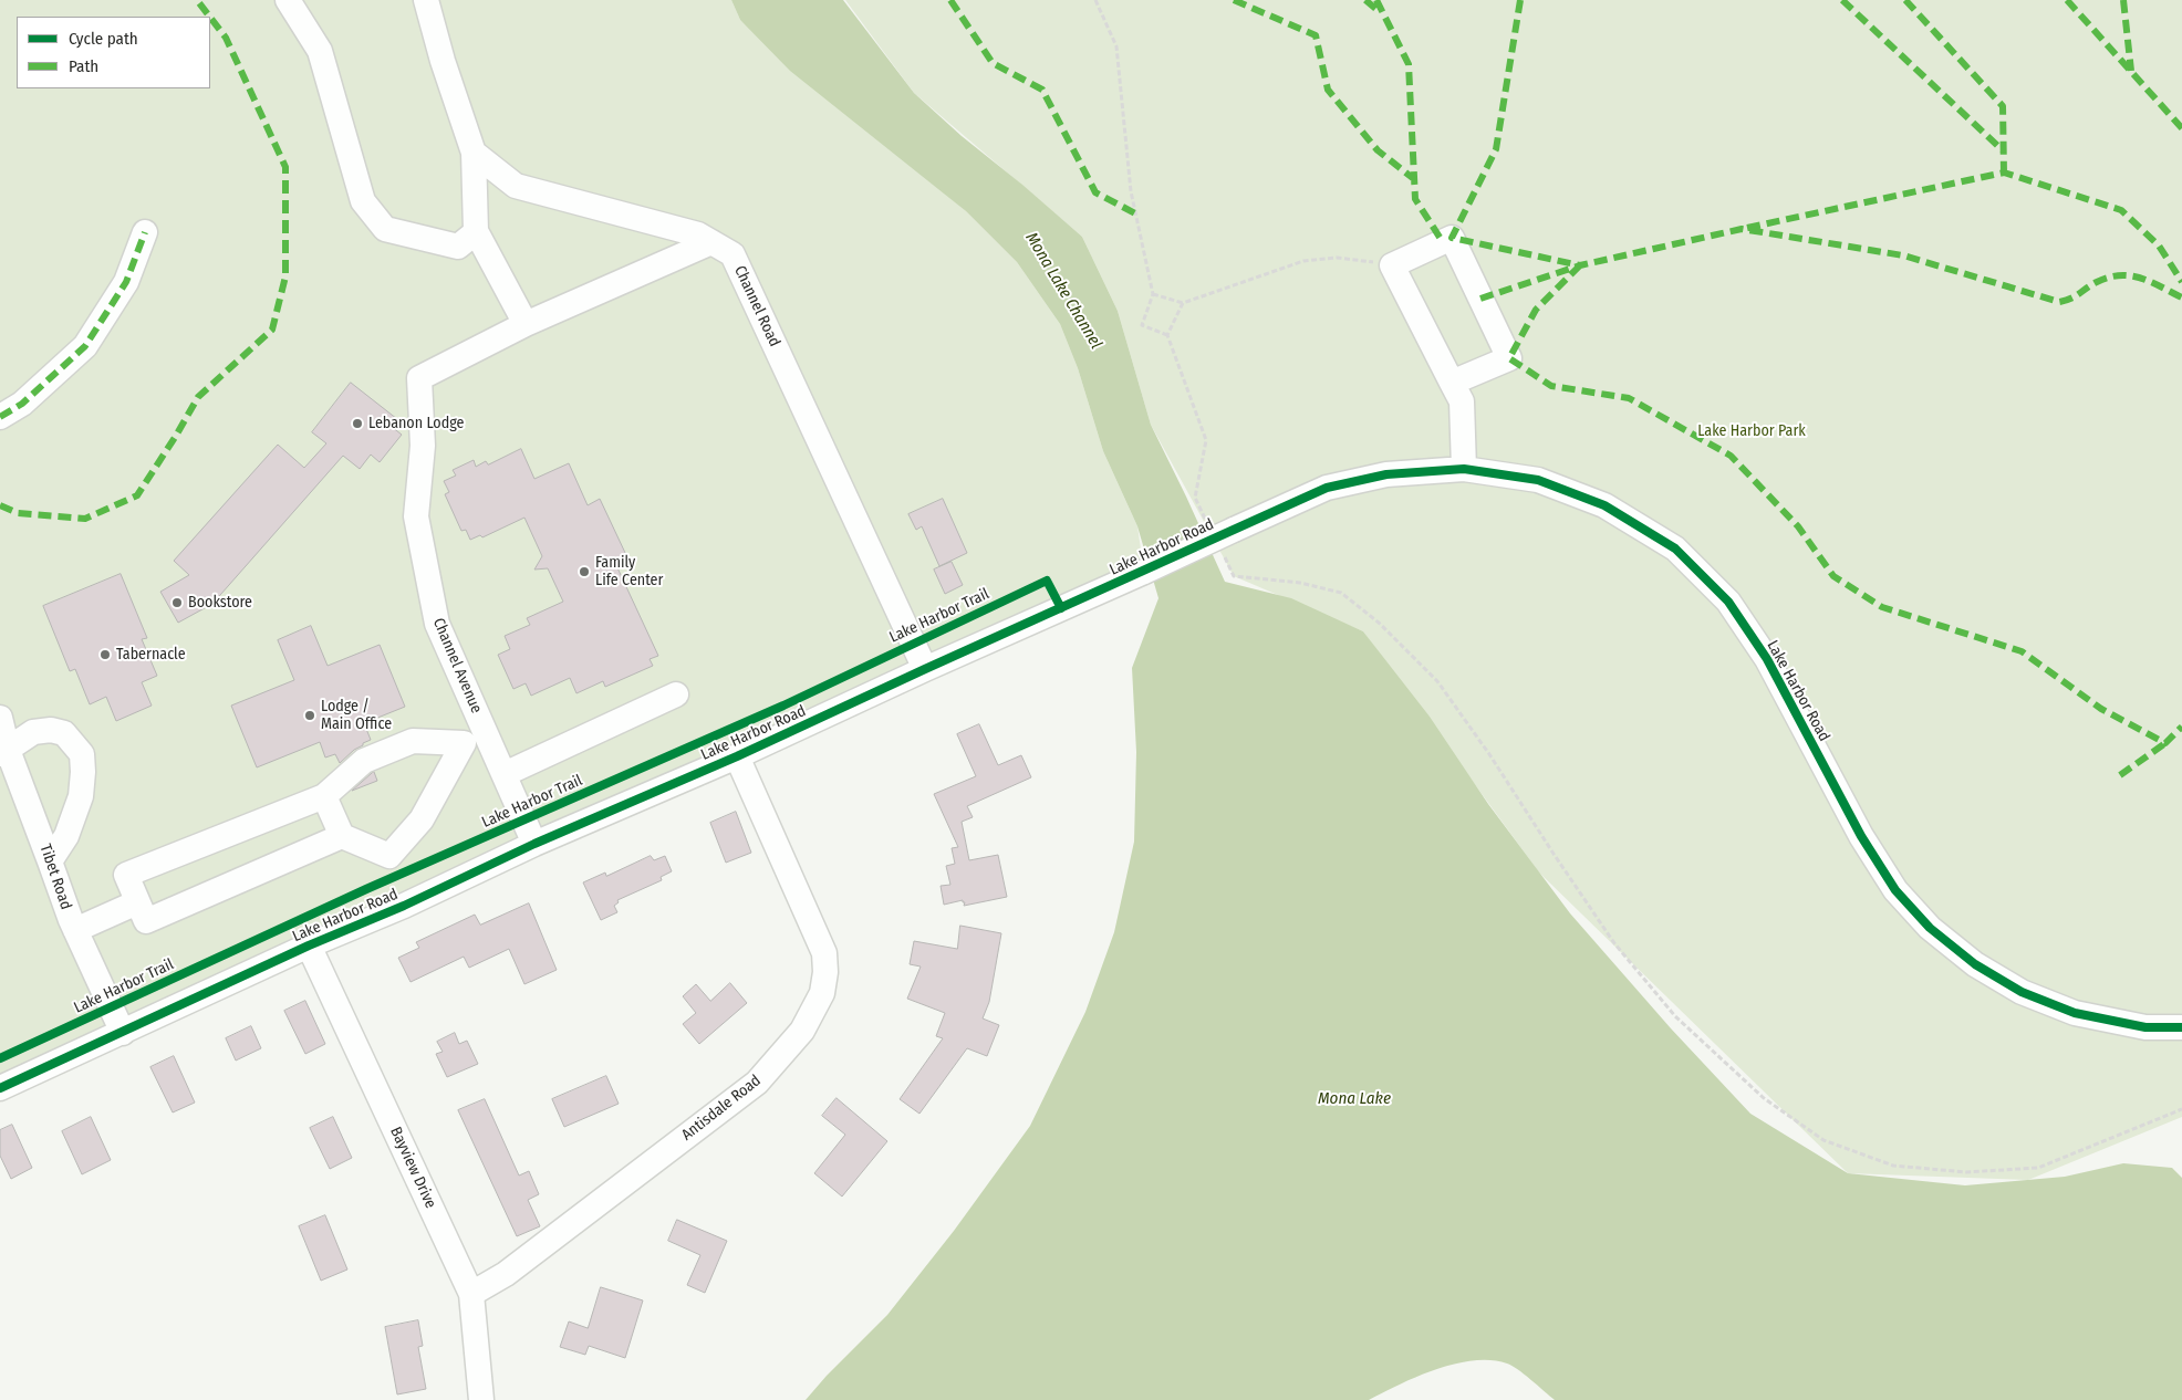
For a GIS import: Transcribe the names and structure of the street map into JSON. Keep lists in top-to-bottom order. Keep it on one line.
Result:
{"streets":{"street":["Channel Road","Lake Harbor Road","Channel Avenue","Tibet Road","Antisdale Road","Bayview Drive"],"cycle path":["Lake Harbor Trail"]},"crossings":[["Channel Road","Lake Harbor Road"],["Lake Harbor Road","Channel Avenue"],["Lake Harbor Road","Tibet Road"],["Lake Harbor Road","Antisdale Road"],["Lake Harbor Road","Bayview Drive"],["Antisdale Road","Bayview Drive"]],"water":["Mona Lake Channel","Mona Lake"],"parks":["Lake Harbor Park"],"places":["Lebanon Lodge","Family Life Center","Bookstore","Tabernacle","Lodge / Main Office"],"legend":["Cycle path","Path"]}
